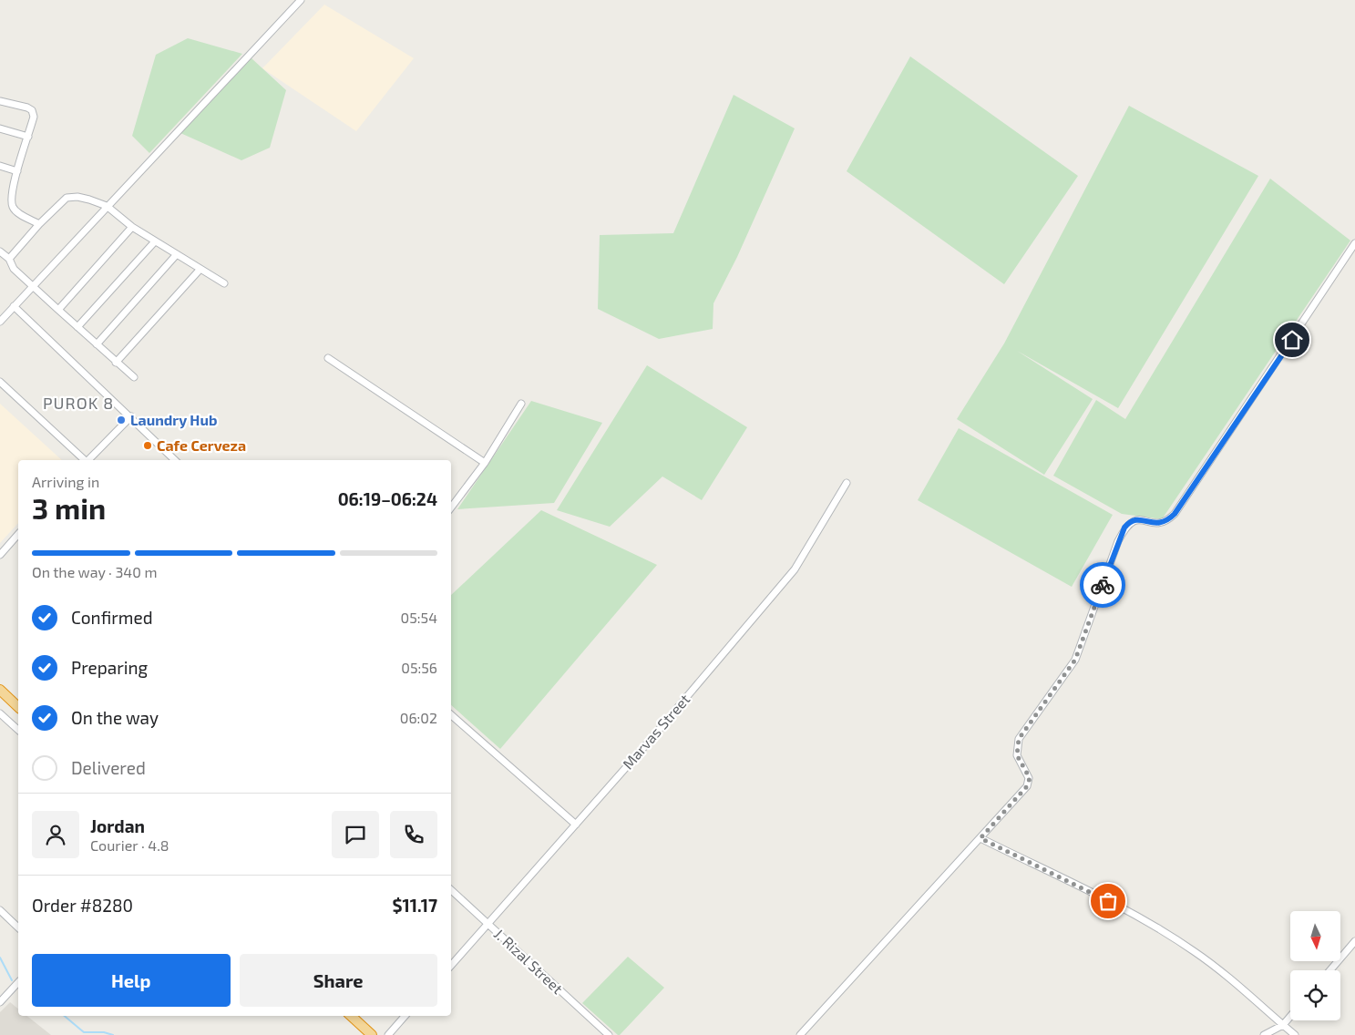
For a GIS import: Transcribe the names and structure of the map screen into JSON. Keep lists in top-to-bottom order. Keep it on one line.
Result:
{"streets":{"street":["Marvas Street","J. Rizal Street"]},"crossings":[["Marvas Street","J. Rizal Street"]],"districts":["PUROK 8"],"places":["Laundry Hub","Cafe Cerveza"],"north":"bottom","page":{"heading":["3 min","Arriving in","06:19–06:24"],"panel":["Jordan","Courier · 4.8","Order #8280","$11.17"],"bar":"On the way · 340 m","list":[["Confirmed","05:54"],["Preparing","05:56"],["On the way","06:02"],"Delivered"],"buttons":["Help","Share"]}}
